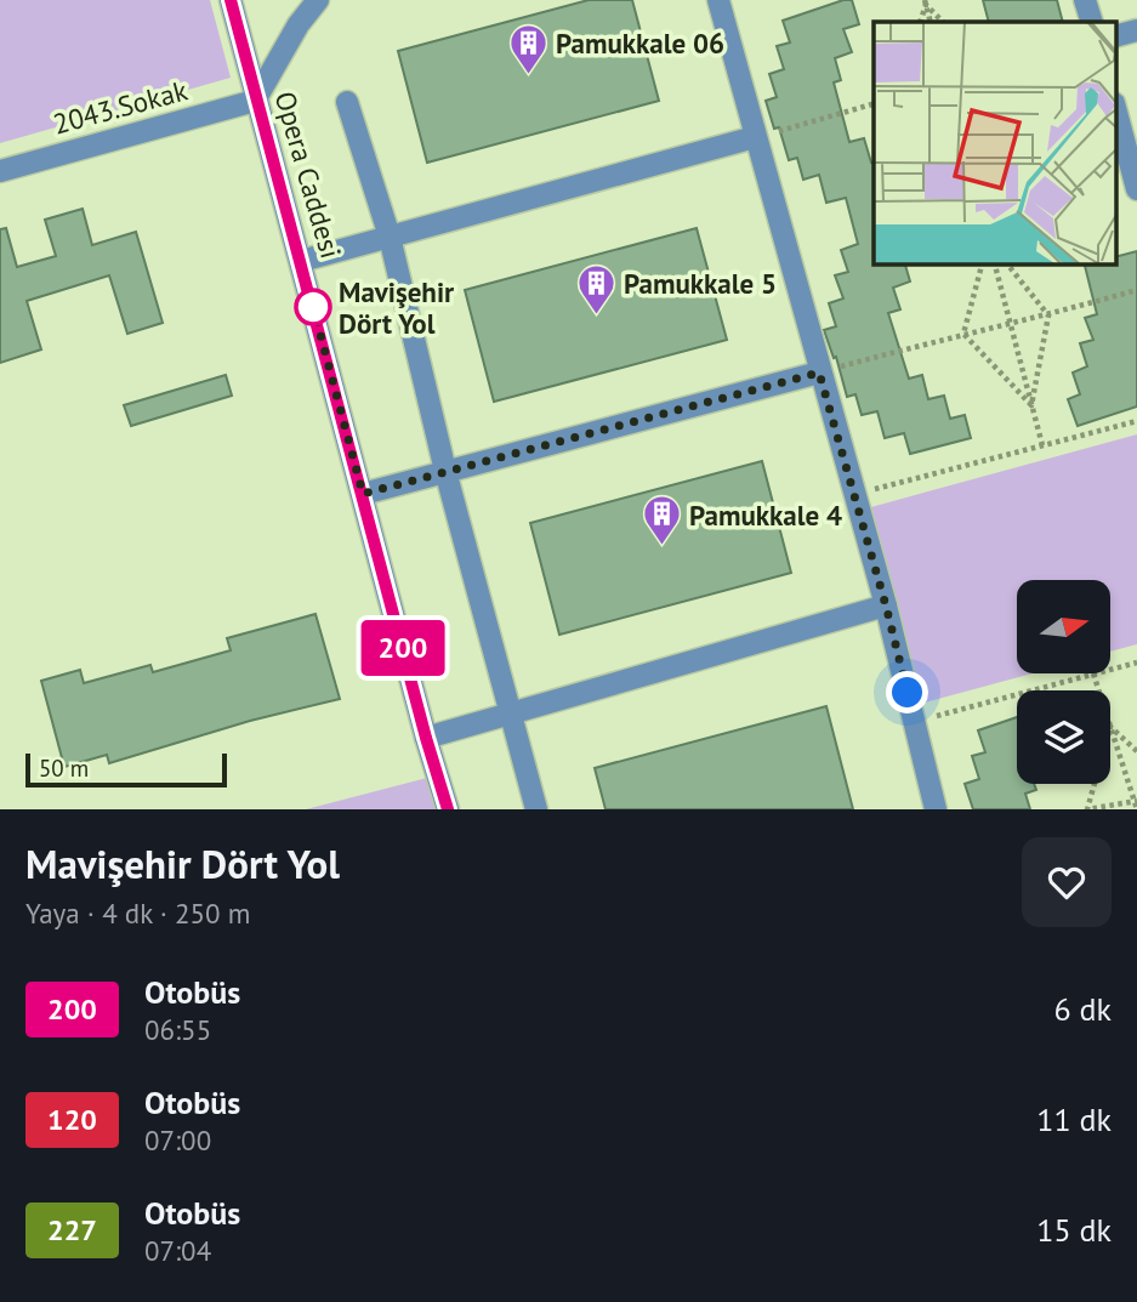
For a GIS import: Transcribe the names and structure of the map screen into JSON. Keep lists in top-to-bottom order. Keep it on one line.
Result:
{"streets":{"street":["2043.Sokak","Opera Caddesi"]},"crossings":[["2043.Sokak","Opera Caddesi"]],"places":{"building":["Pamukkale 06","Pamukkale 5","Pamukkale 4"],"other":["Mavişehir Dört Yol"]},"lines":["bus line 200"],"scale_bar":"50 m","north":"right","page":{"on_map":"200","scale":"50 m","heading":["Mavişehir Dört Yol","Yaya · 4 dk · 250 m"],"list":[{"mark":"200","name":"Otobüs","note":"06:55","value":"6 dk"},{"mark":"120","name":"Otobüs","note":"07:00","value":"11 dk"},{"mark":"227","name":"Otobüs","note":"07:04","value":"15 dk"}]}}
